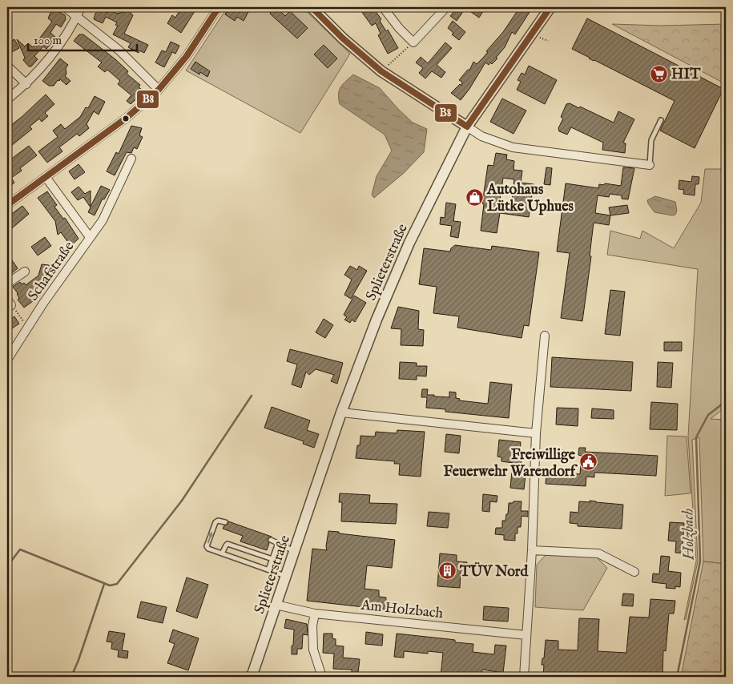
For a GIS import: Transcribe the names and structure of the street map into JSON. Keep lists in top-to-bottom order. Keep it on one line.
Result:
{"streets":{"street":["Splieterstraße","Schafstraße","Am Holzbach"]},"crossings":[["Splieterstraße","Am Holzbach"]],"water":["Holzbach"],"places":{"supermarket":["HIT"],"shop":["Autohaus Lütke Uphues"],"public building":["Freiwillige Feuerwehr Warendorf"],"building":["TÜV Nord"]},"lines":["transit line B8"],"scale_bar":"100 m"}
